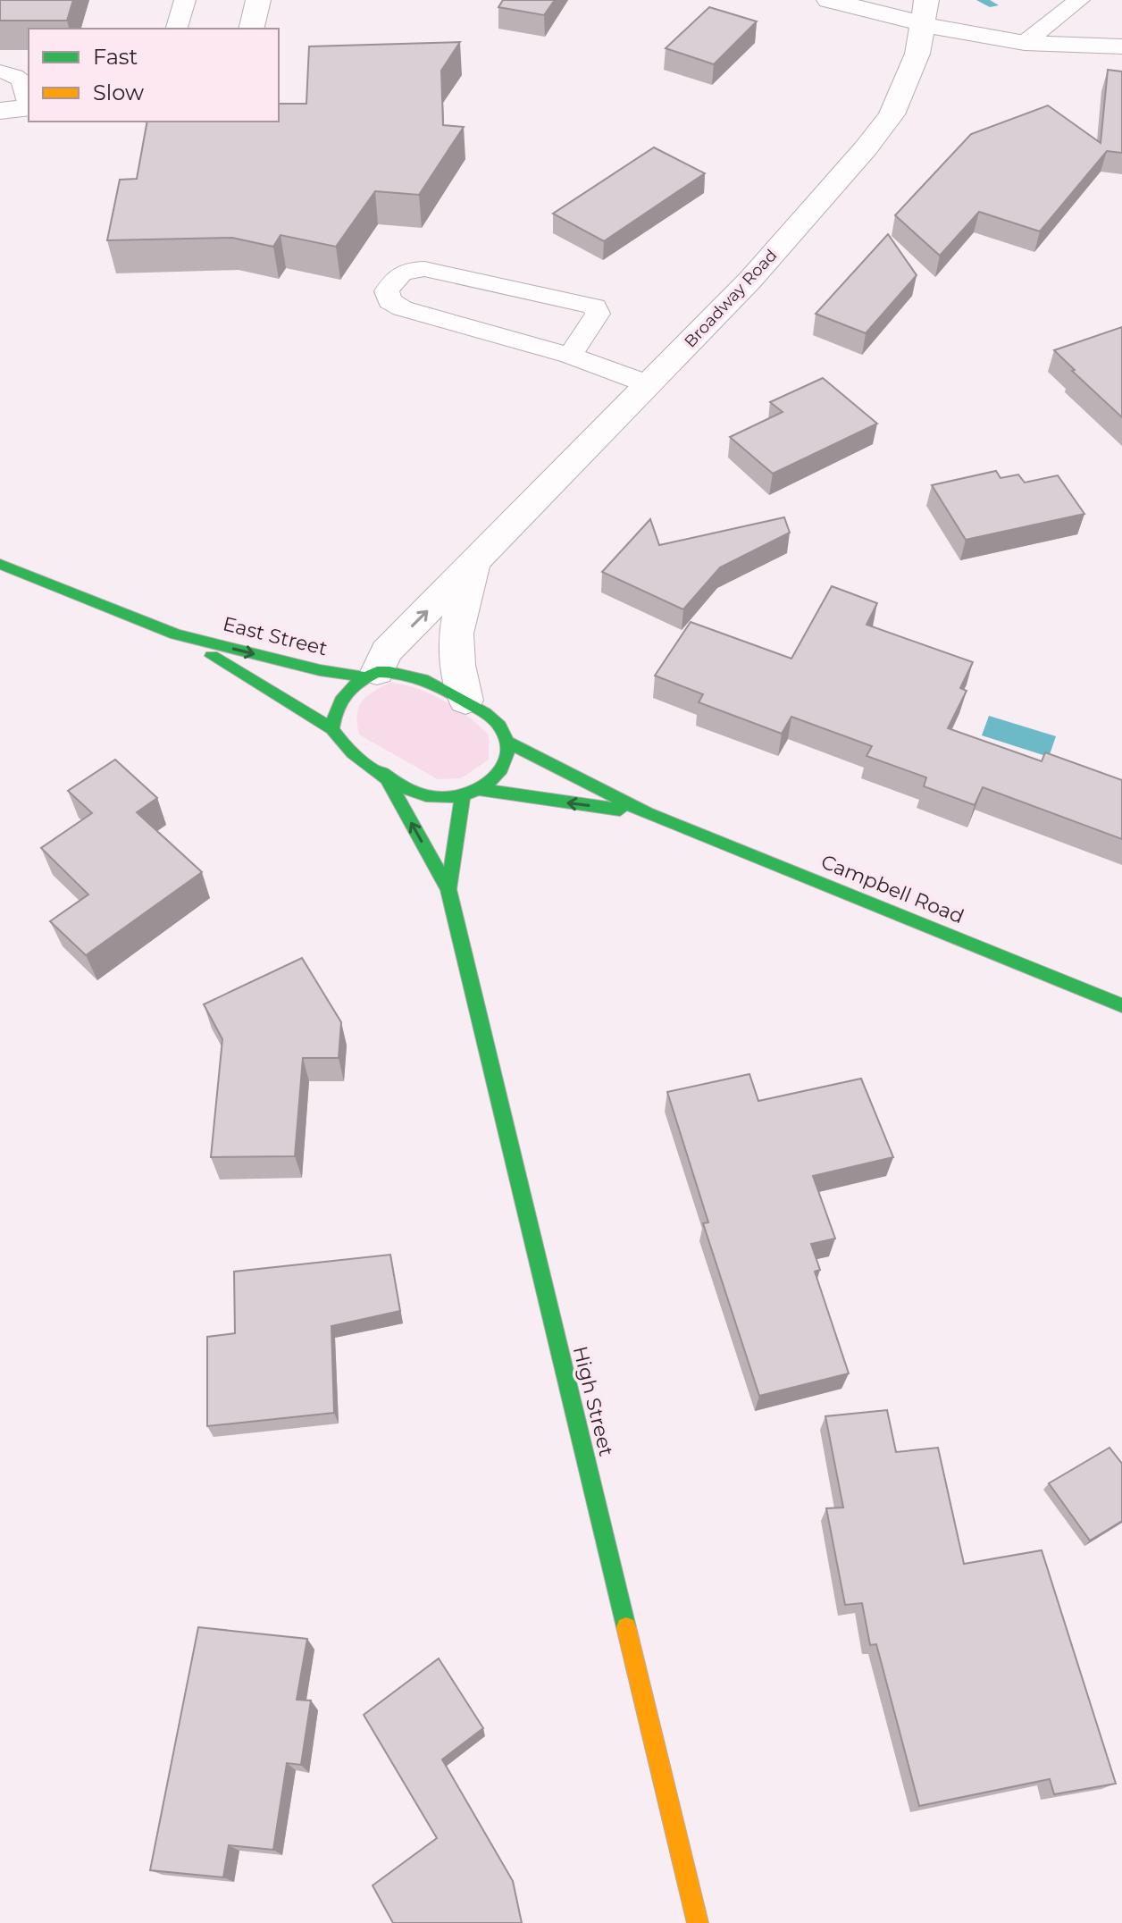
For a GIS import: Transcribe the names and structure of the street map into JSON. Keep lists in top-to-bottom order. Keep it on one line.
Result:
{"streets":{"street":["Broadway Road","East Street","Campbell Road","High Street"]},"crossings":[["Broadway Road","East Street"],["Broadway Road","Campbell Road"],["Broadway Road","High Street"],["East Street","Campbell Road"],["East Street","High Street"],["Campbell Road","High Street"]],"legend":["Fast","Slow"]}
